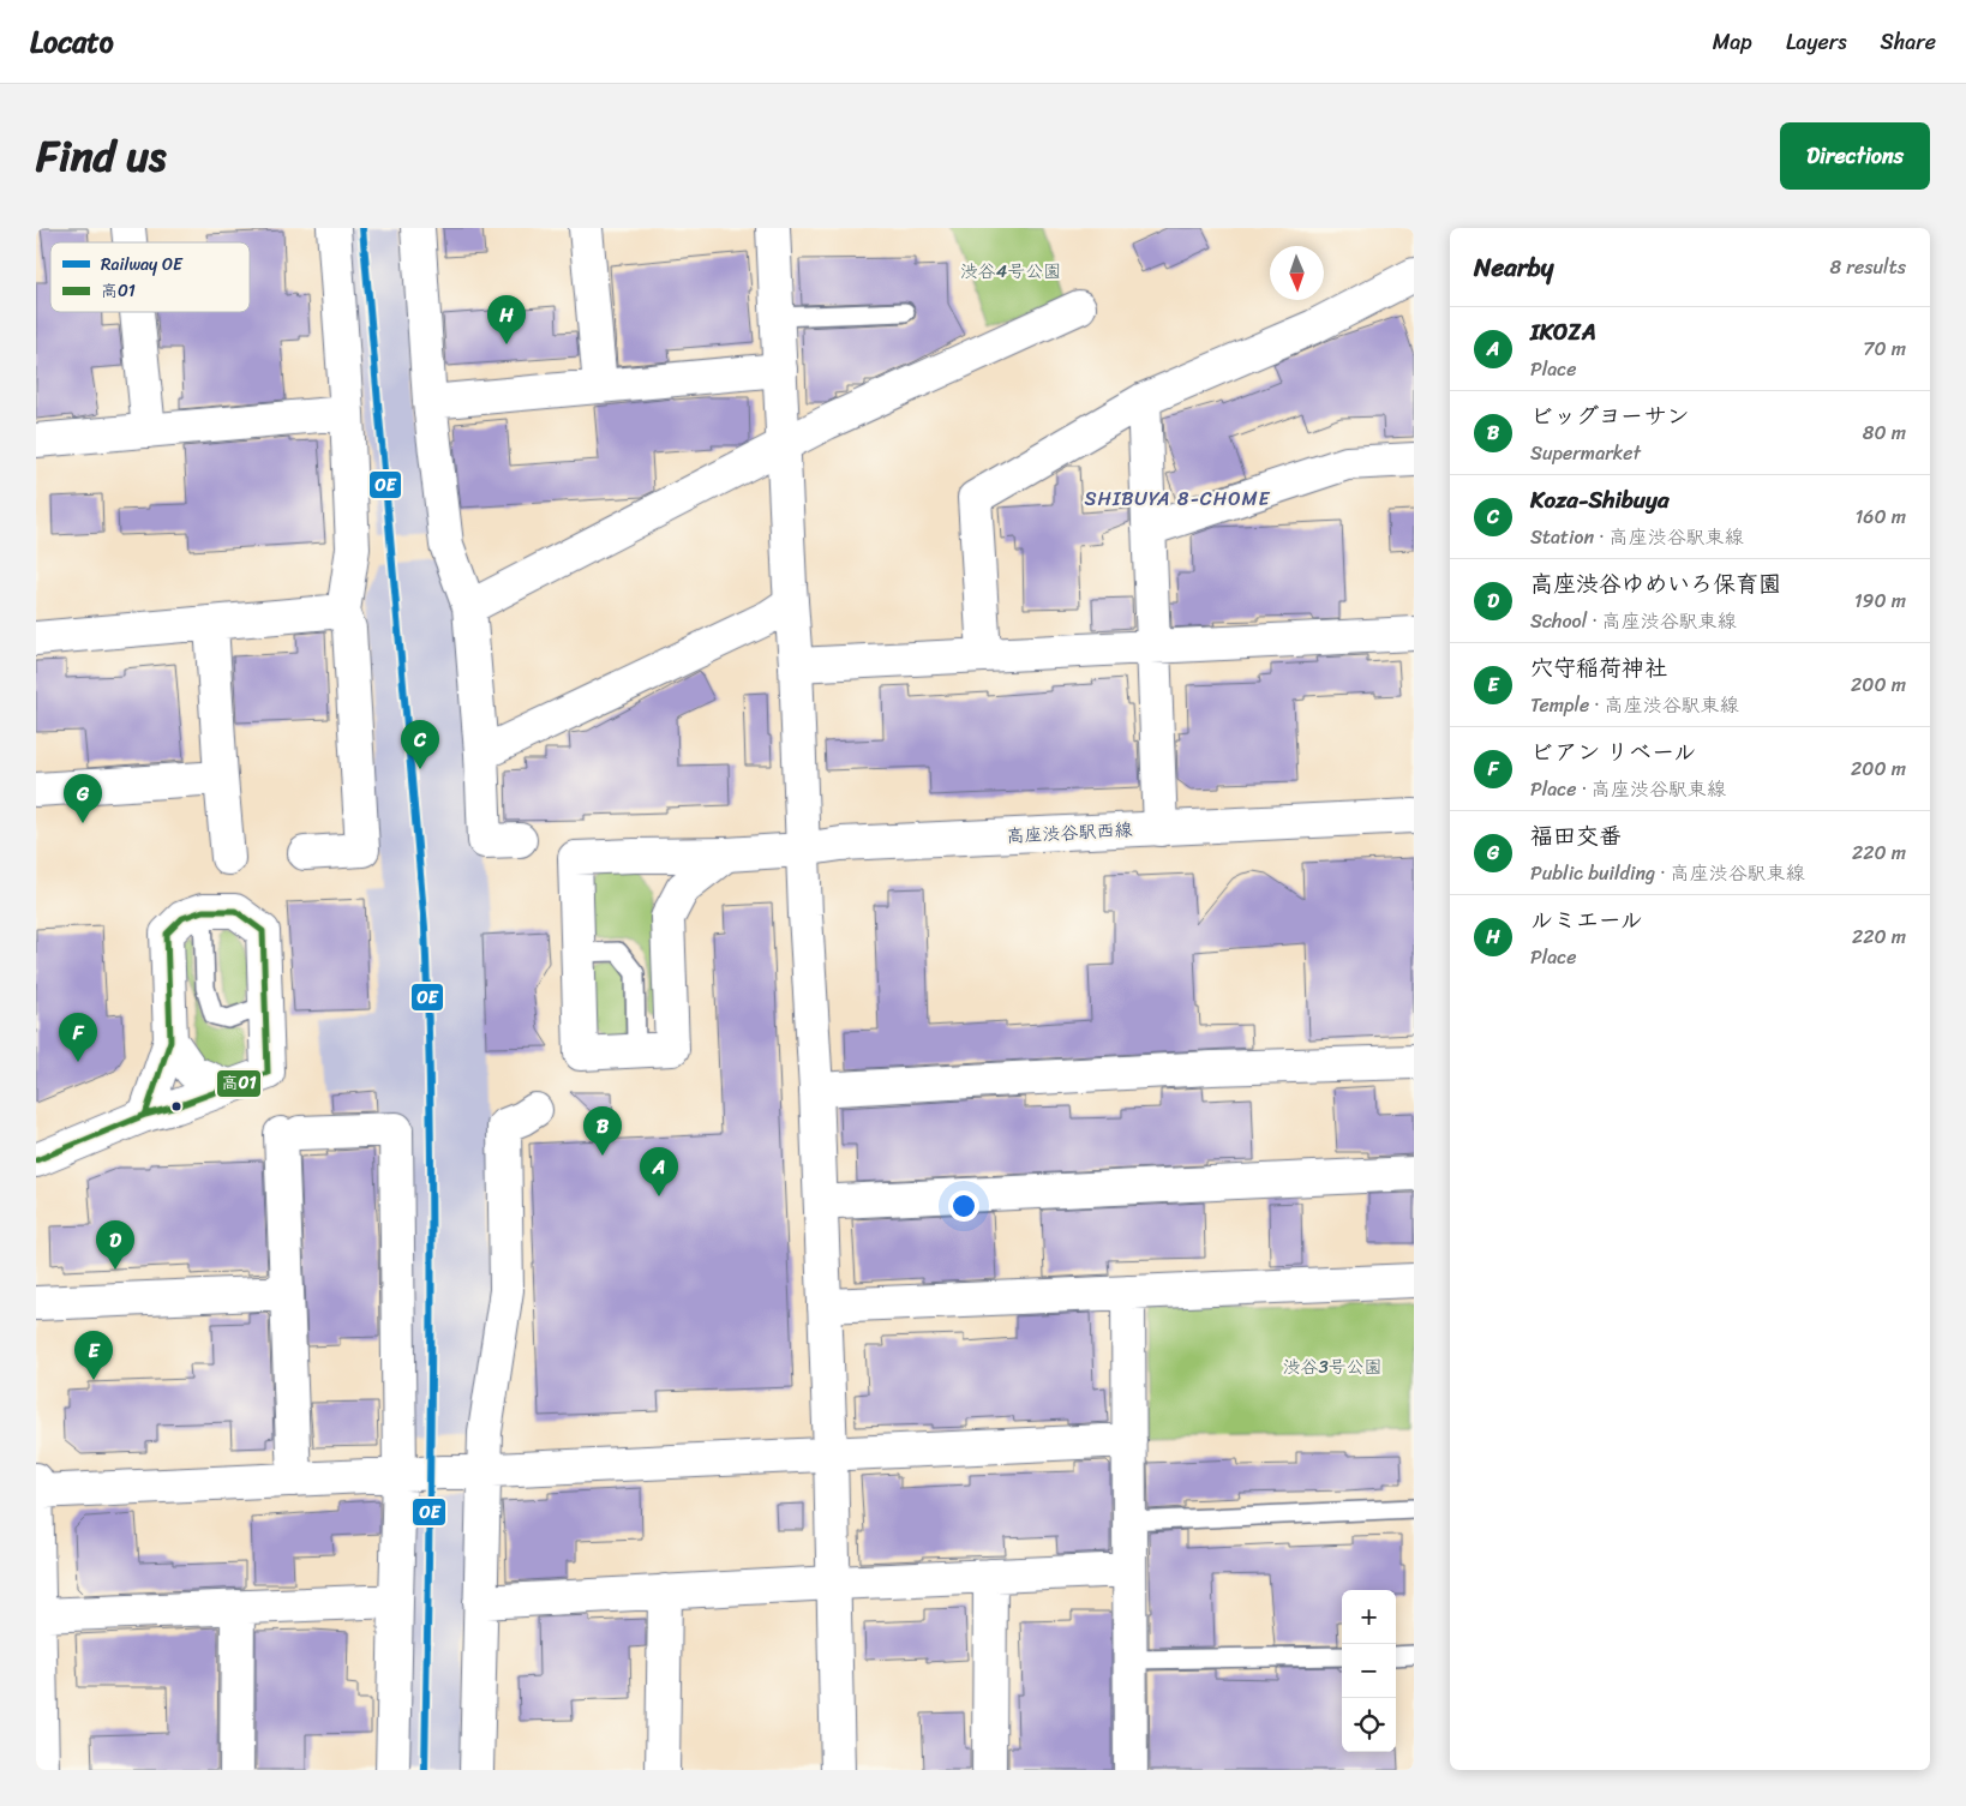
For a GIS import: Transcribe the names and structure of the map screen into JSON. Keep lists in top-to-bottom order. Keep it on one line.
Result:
{"streets":{"street":["高座渋谷駅西線"]},"districts":["SHIBUYA 8-CHOME"],"parks":["渋谷4号公園","渋谷3号公園"],"lines":["rail line OE","transit line 高01"],"legend":["Railway OE","高01"],"north":"bottom","page":{"header":"Locato","nav":["Map","Layers","Share"],"title":"Find us","buttons":"Directions","heading":["Nearby","8 results"],"pins":["H","C","G","F","B","A","D","E"],"list":[{"mark":"A","name":"IKOZA","note":"Place","value":"70 m"},{"mark":"B","name":"ビッグヨーサン","note":"Supermarket","value":"80 m"},{"mark":"C","name":"Koza-Shibuya","note":"Station · 高座渋谷駅東線","value":"160 m"},{"mark":"D","name":"高座渋谷ゆめいろ保育園","note":"School · 高座渋谷駅東線","value":"190 m"},{"mark":"E","name":"穴守稲荷神社","note":"Temple · 高座渋谷駅東線","value":"200 m"},{"mark":"F","name":"ビアン リベール","note":"Place · 高座渋谷駅東線","value":"200 m"},{"mark":"G","name":"福田交番","note":"Public building · 高座渋谷駅東線","value":"220 m"},{"mark":"H","name":"ルミエール","note":"Place","value":"220 m"}],"map_buttons":["+","−"]}}
